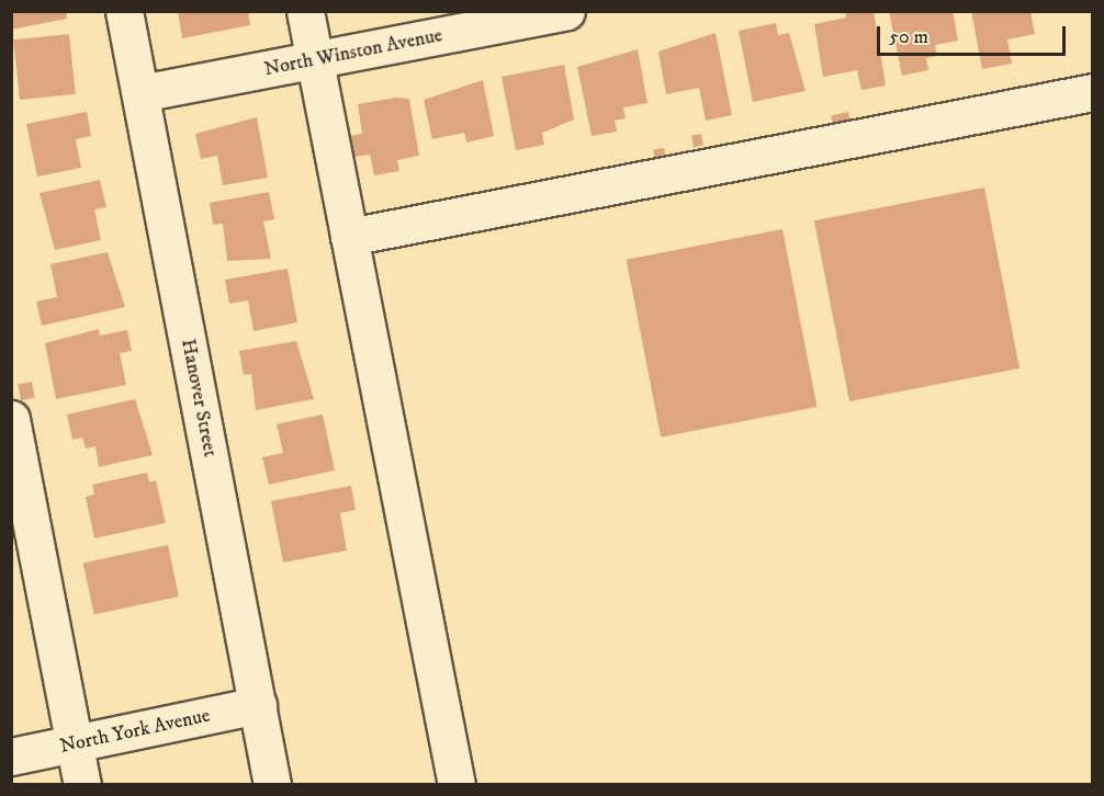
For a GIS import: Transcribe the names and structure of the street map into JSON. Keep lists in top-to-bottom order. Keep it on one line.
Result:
{"streets":{"street":["North Winston Avenue","Hanover Street","North York Avenue"]},"crossings":[["North Winston Avenue","Hanover Street"],["Hanover Street","North York Avenue"]],"scale_bar":"50 m"}
